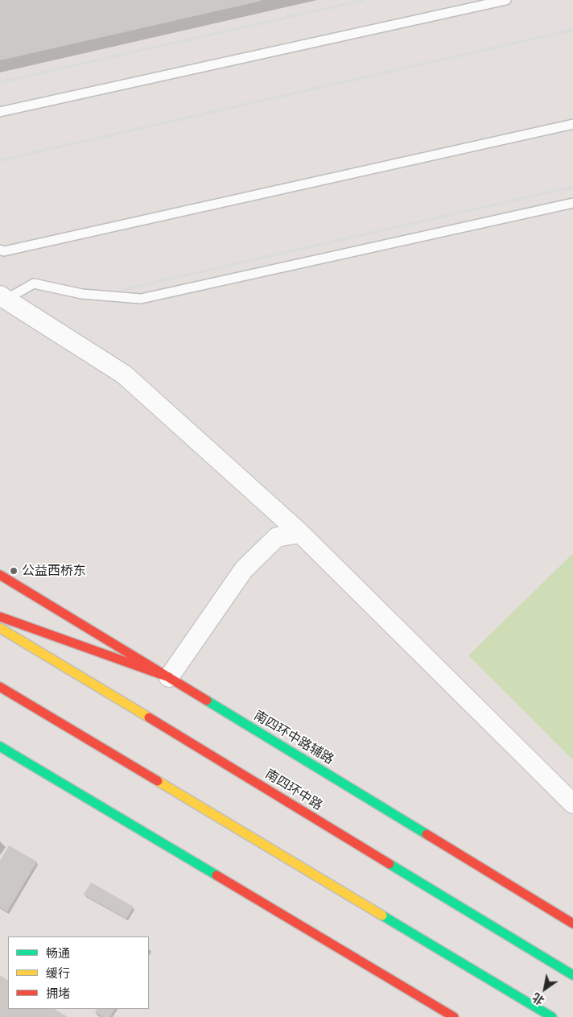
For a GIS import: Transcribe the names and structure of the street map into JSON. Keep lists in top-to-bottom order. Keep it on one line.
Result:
{"streets":{"main road":["南四环中路辅路","南四环中路"]},"places":["公益西桥东"],"legend":["畅通","缓行","拥堵"],"north":"bottom left"}
